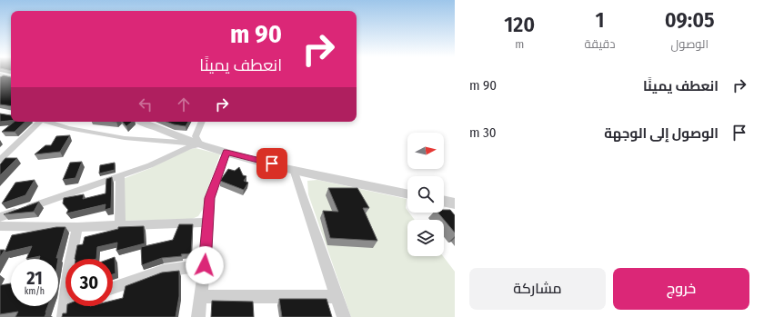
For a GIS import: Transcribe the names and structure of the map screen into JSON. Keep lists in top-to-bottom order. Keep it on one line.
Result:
{"north":"right","page":{"eta":["09:05","الوصول","1","دقيقة","120","m"],"turn":["90 m","انعطف يمينًا"],"list":[{"name":"انعطف يمينًا","value":"90 m"},{"name":"الوصول إلى الوجهة","value":"30 m"}],"speed":"21 km/h","limit":"30","buttons":["خروج","مشاركة"]}}
